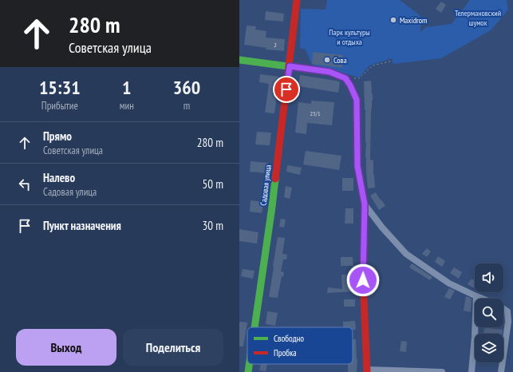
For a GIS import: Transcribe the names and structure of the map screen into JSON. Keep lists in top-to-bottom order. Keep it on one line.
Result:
{"streets":{"street":["Садовая улица"]},"parks":["Телермановский шумок","Парк культуры и отдыха"],"places":["Maxidrom","Сова"],"house_numbers":["2","23/1"],"legend":["Свободно","Пробка"],"page":{"turn":["280 m","Советская улица"],"eta":["15:31","Прибытие","1","мин","360","m"],"list":[{"name":"Прямо","note":"Советская улица","value":"280 m"},{"name":"Налево","note":"Садовая улица","value":"50 m"},{"name":"Пункт назначения","value":"30 m"}],"buttons":["Выход","Поделиться"]}}
